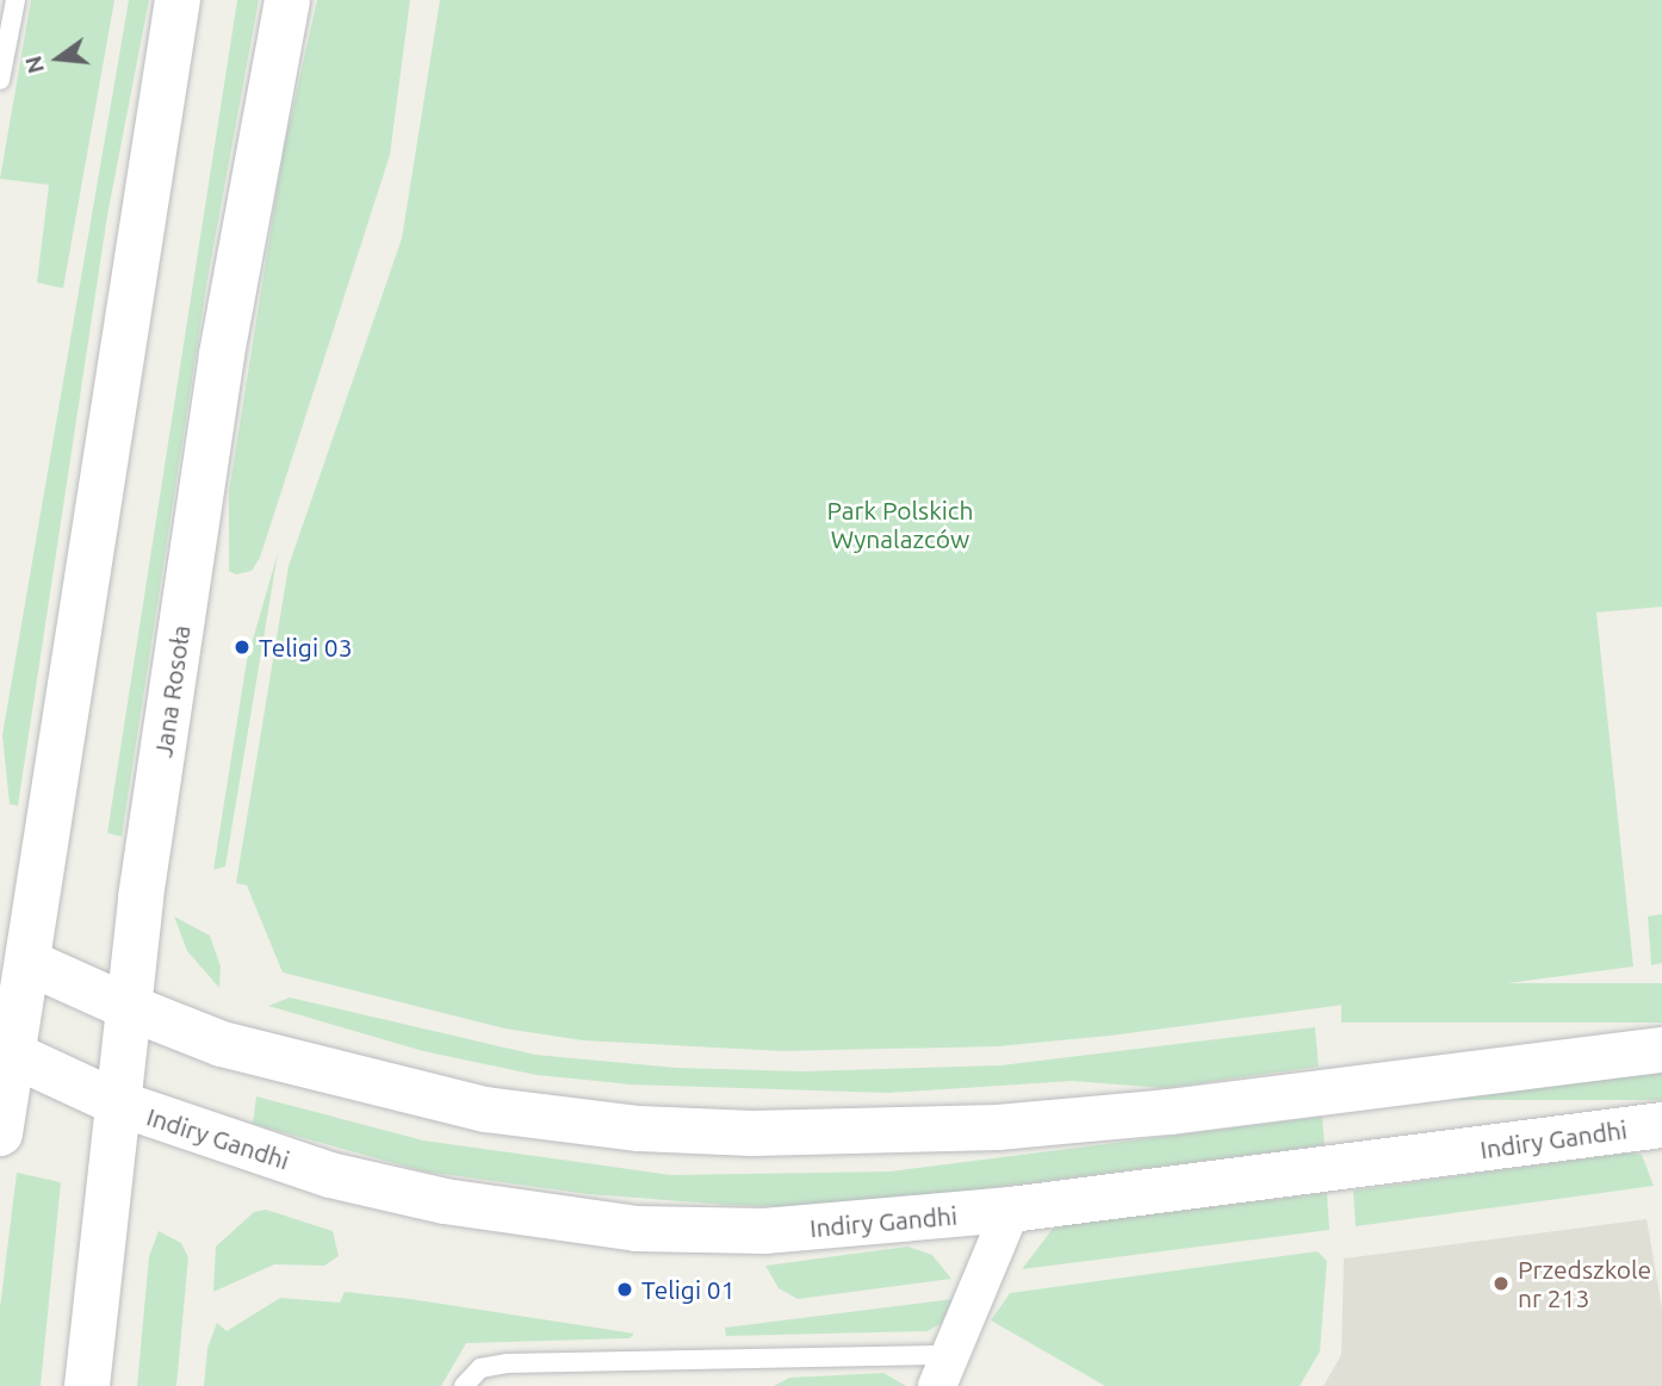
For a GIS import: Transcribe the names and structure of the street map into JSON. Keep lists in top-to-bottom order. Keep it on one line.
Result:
{"streets":{"street":["Jana Rosoła","Indiry Gandhi"]},"crossings":[["Jana Rosoła","Indiry Gandhi"]],"parks":["Park Polskich Wynalazców"],"places":["Teligi 03","Przedszkole nr 213","Teligi 01"],"north":"left"}
